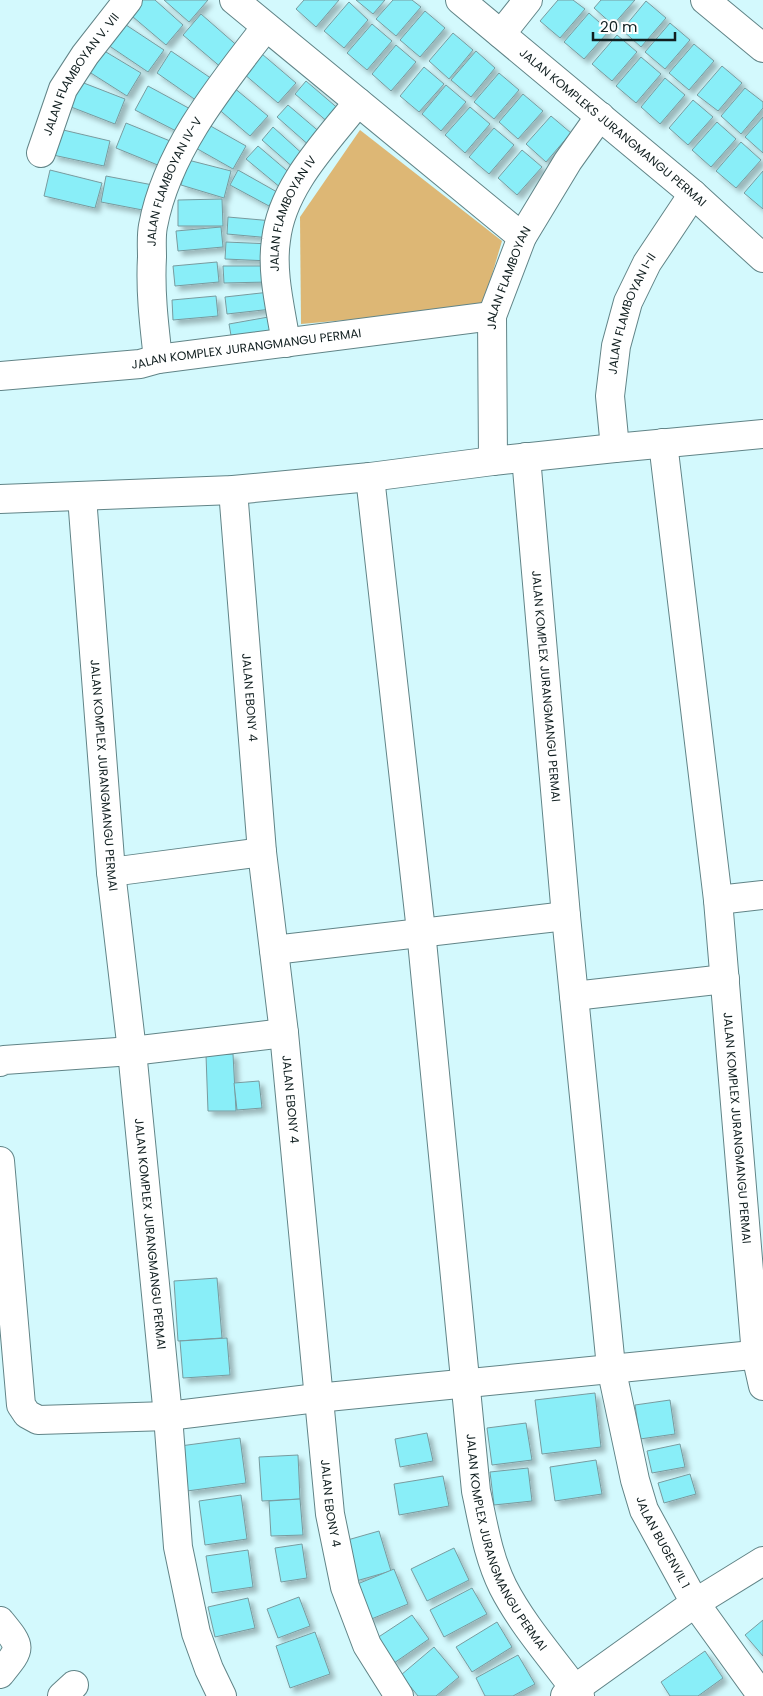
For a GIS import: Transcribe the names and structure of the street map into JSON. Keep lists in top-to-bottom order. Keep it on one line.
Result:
{"streets":{"street":["JALAN FLAMBOYAN V. VII","JALAN KOMPLEKS JURANGMANGU PERMAI","JALAN FLAMBOYAN IV-V","JALAN FLAMBOYAN IV","JALAN FLAMBOYAN","JALAN FLAMBOYAN I-II","JALAN KOMPLEX JURANGMANGU PERMAI","JALAN EBONY 4","JALAN BUGENVIL 1"]},"crossings":[["JALAN KOMPLEKS JURANGMANGU PERMAI","JALAN FLAMBOYAN"],["JALAN KOMPLEKS JURANGMANGU PERMAI","JALAN FLAMBOYAN I-II"],["JALAN FLAMBOYAN IV-V","JALAN KOMPLEX JURANGMANGU PERMAI"],["JALAN FLAMBOYAN IV","JALAN KOMPLEX JURANGMANGU PERMAI"],["JALAN FLAMBOYAN","JALAN KOMPLEX JURANGMANGU PERMAI"],["JALAN KOMPLEX JURANGMANGU PERMAI","JALAN BUGENVIL 1"]],"scale_bar":"20 m"}
